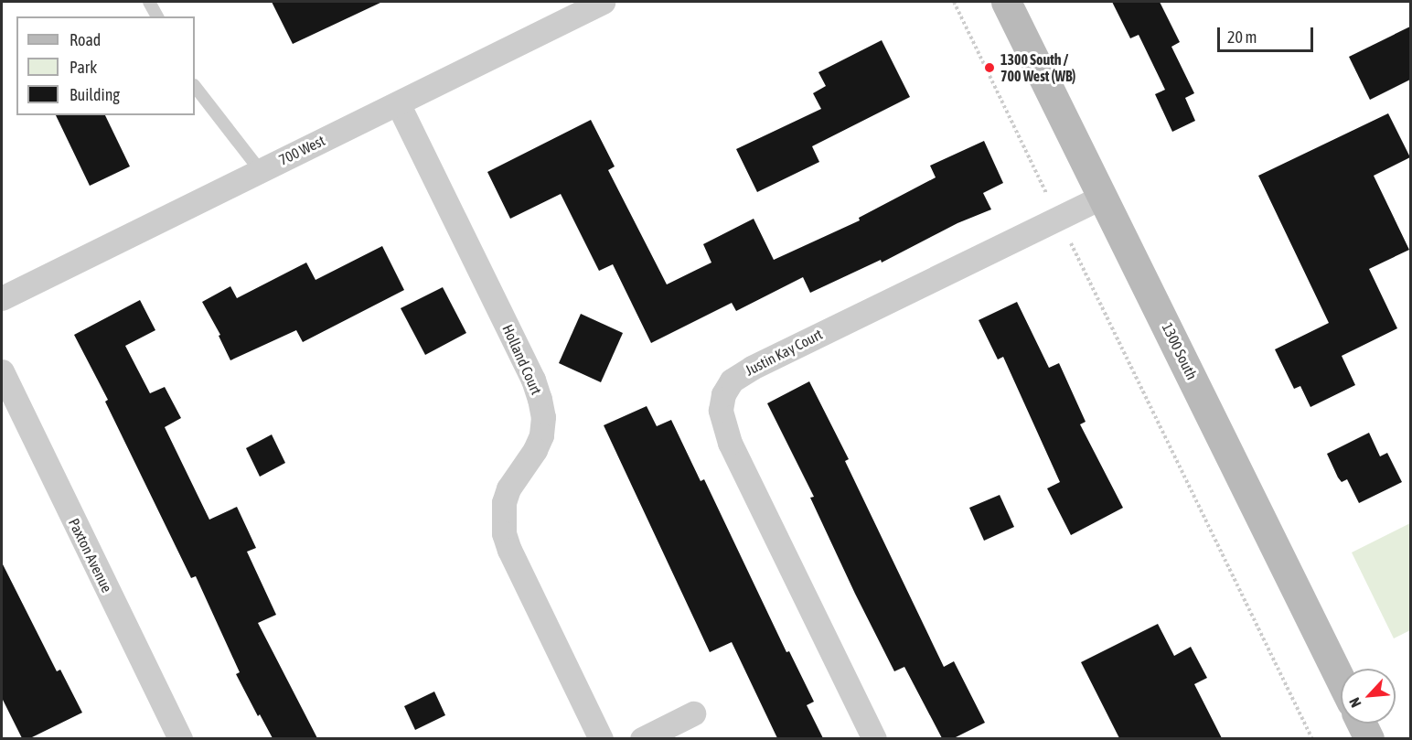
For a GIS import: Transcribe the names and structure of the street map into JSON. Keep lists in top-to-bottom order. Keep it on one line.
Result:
{"streets":{"main road":["1300 South"],"street":["700 West","Justin Kay Court","Holland Court","Paxton Avenue"]},"crossings":[["700 West","Holland Court"],["1300 South","Justin Kay Court"]],"places":["1300 South / 700 West (WB)"],"legend":["Road","Park","Building"],"scale_bar":"20 m","north":"bottom left"}
